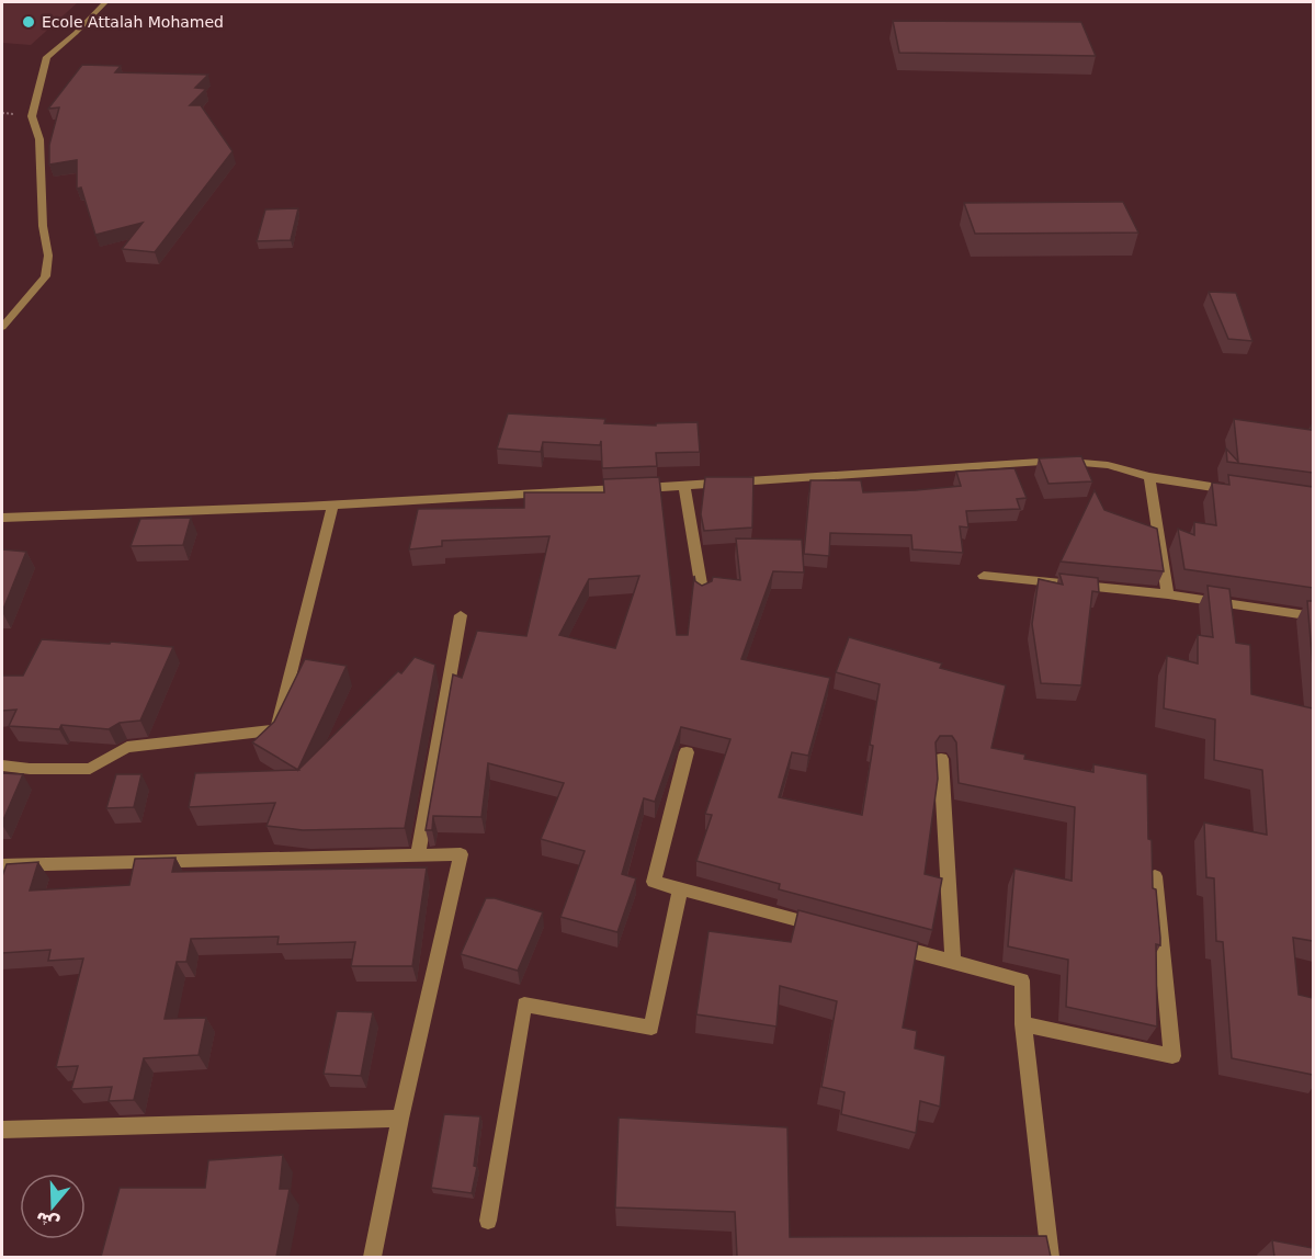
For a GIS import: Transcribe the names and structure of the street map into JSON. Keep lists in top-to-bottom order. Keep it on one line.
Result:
{"places":["Ecole Attalah Mohamed"],"north":"bottom"}
